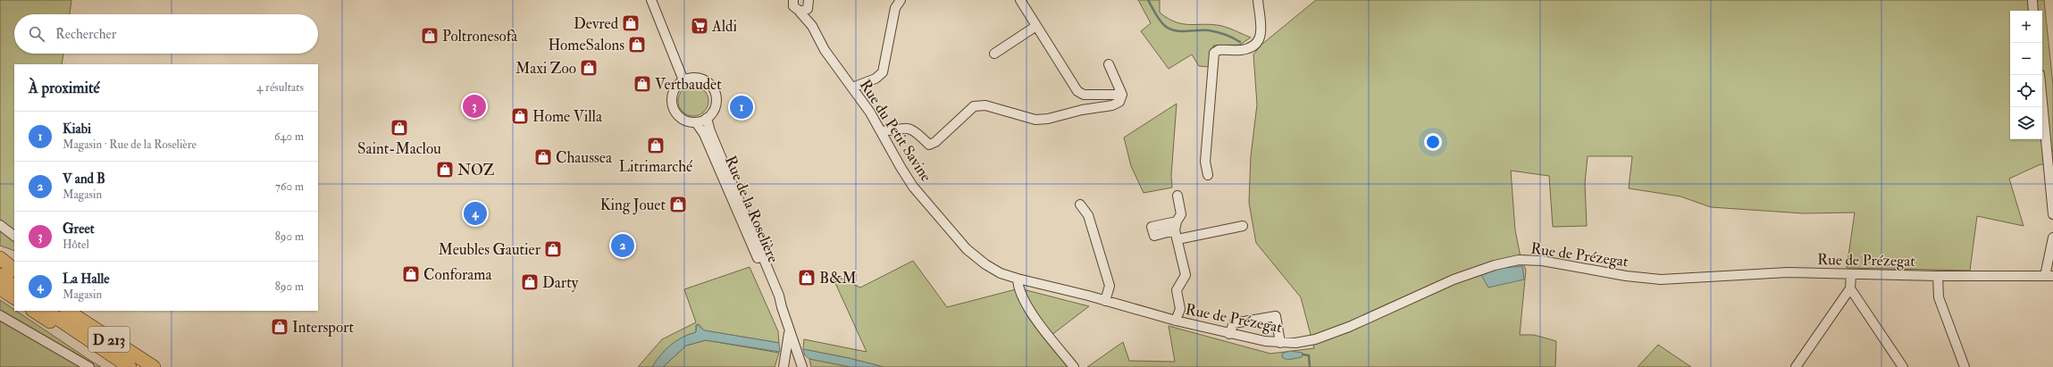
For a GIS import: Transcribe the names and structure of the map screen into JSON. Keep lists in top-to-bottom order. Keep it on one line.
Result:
{"streets":{"highway":["D 213"],"street":["Rue du Petit Savine","Rue de la Roselière","Rue de Prézegat"]},"crossings":[["Rue du Petit Savine","Rue de Prézegat"]],"places":{"shop":["Devred","Poltronesofà","HomeSalons","Maxi Zoo","Vertbaudet","Home Villa","Saint-Maclou","Litrimarché","Chaussea","NOZ","King Jouet","Meubles Gautier","Conforama","B&M","Darty","Intersport"],"supermarket":["Aldi"]},"page":{"map_buttons":["+","−"],"search":"Rechercher","heading":["À proximité","4 résultats"],"pins":["3","1","4","2"],"list":[{"mark":"1","name":"Kiabi","note":"Magasin · Rue de la Roselière","value":"640 m"},{"mark":"2","name":"V and B","note":"Magasin","value":"760 m"},{"mark":"3","name":"Greet","note":"Hôtel","value":"890 m"},{"mark":"4","name":"La Halle","note":"Magasin","value":"890 m"}]}}
